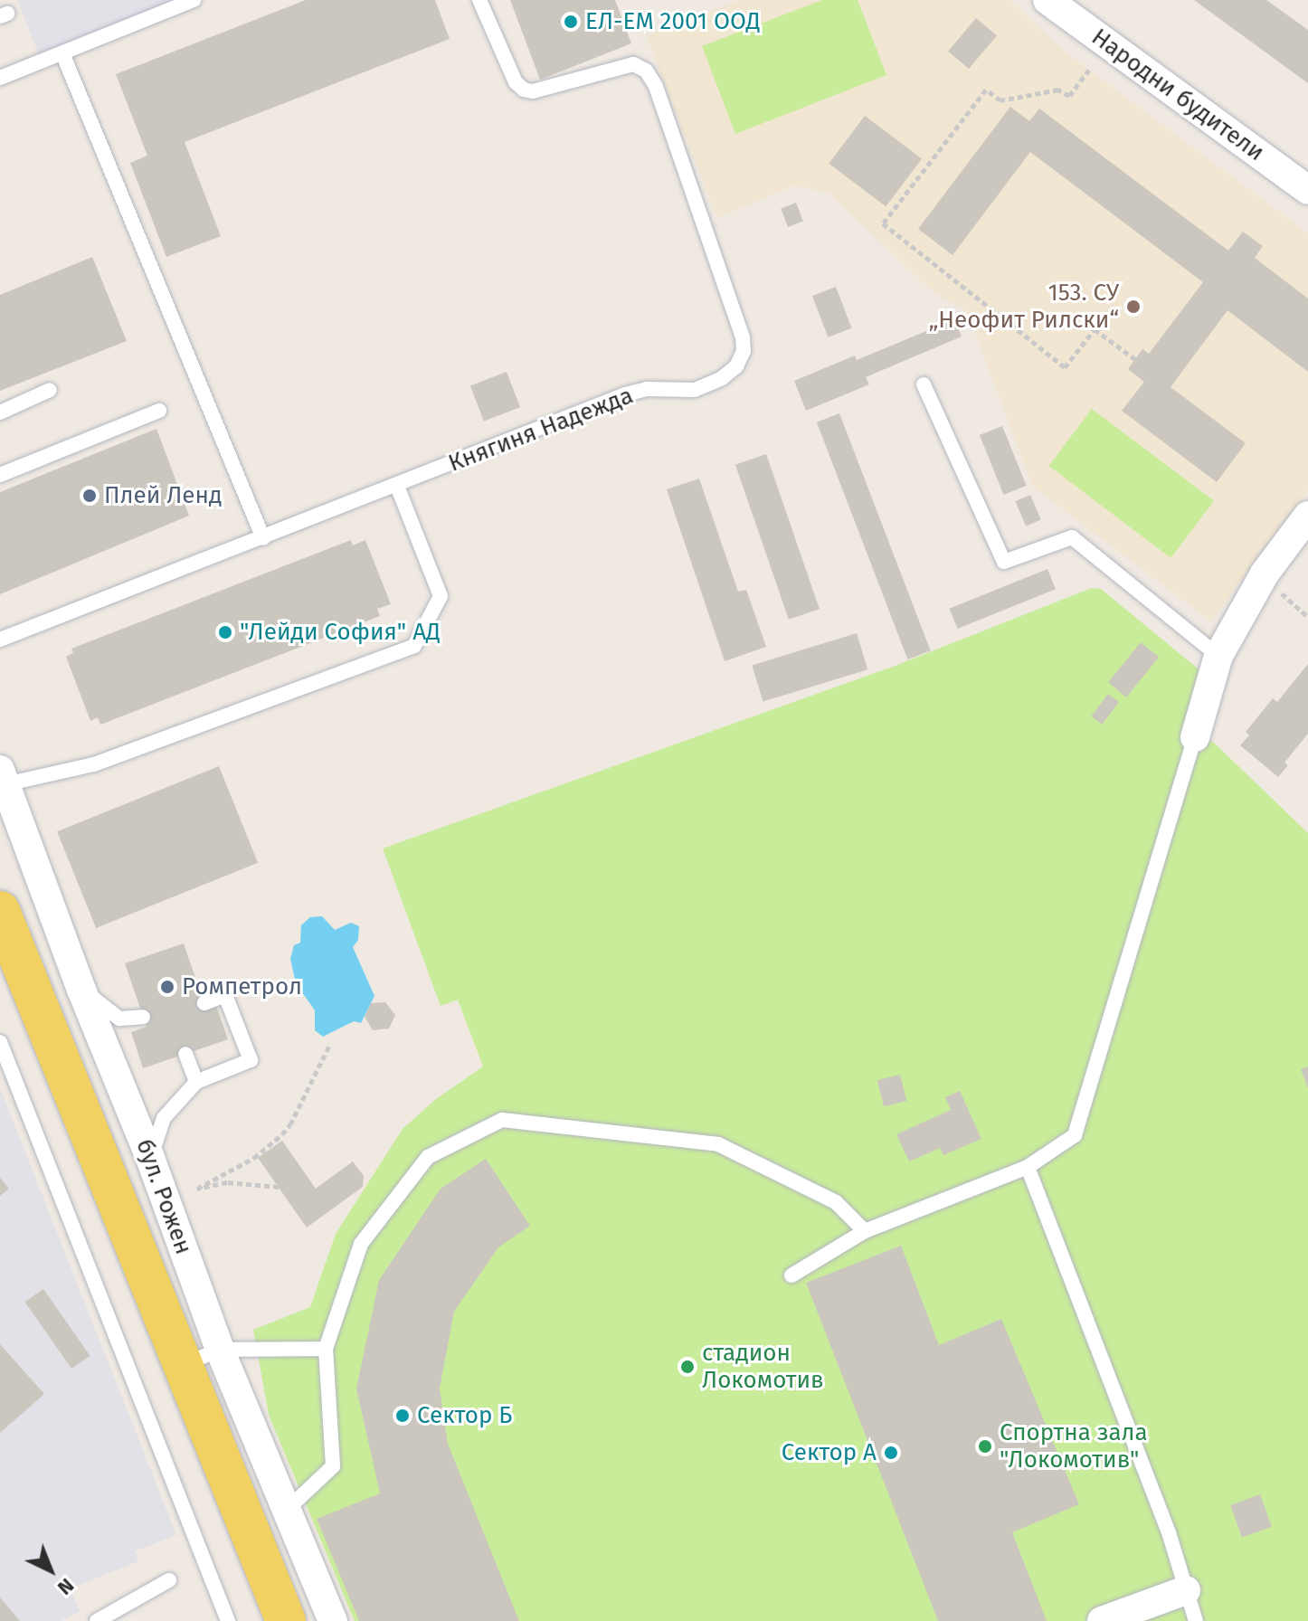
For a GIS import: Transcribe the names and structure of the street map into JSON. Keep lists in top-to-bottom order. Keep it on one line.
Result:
{"streets":{"main road":["бул. Рожен"],"street":["Народни будители"],"lane":["Княгиня Надежда"]},"places":["ЕЛ-ЕМ 2001 ООД","153. СУ „Неофит Рилски“","Плей Ленд","\"Лейди София\" АД","Ромпетрол","стадион Локомотив","Сектор Б","Спортна зала \"Локомотив\"","Сектор А"],"north":"bottom right"}
